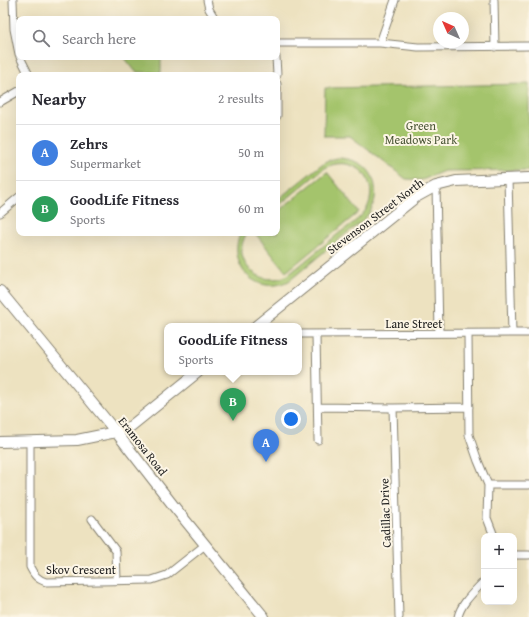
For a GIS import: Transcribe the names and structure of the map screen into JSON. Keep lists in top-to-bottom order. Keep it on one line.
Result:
{"streets":{"main road":["Stevenson Street North","Eramosa Road"],"street":["Lane Street","Cadillac Drive","Skov Crescent"]},"crossings":[["Eramosa Road","Skov Crescent"]],"parks":["Green Meadows Park"],"north":"top left","page":{"search":"Search here","heading":["Nearby","2 results"],"list":[{"mark":"A","name":"Zehrs","note":"Supermarket","value":"50 m"},{"mark":"B","name":"GoodLife Fitness","note":"Sports","value":"60 m"}],"popup":["GoodLife Fitness","Sports"],"pins":["B","A"],"map_buttons":["+","−"]}}
